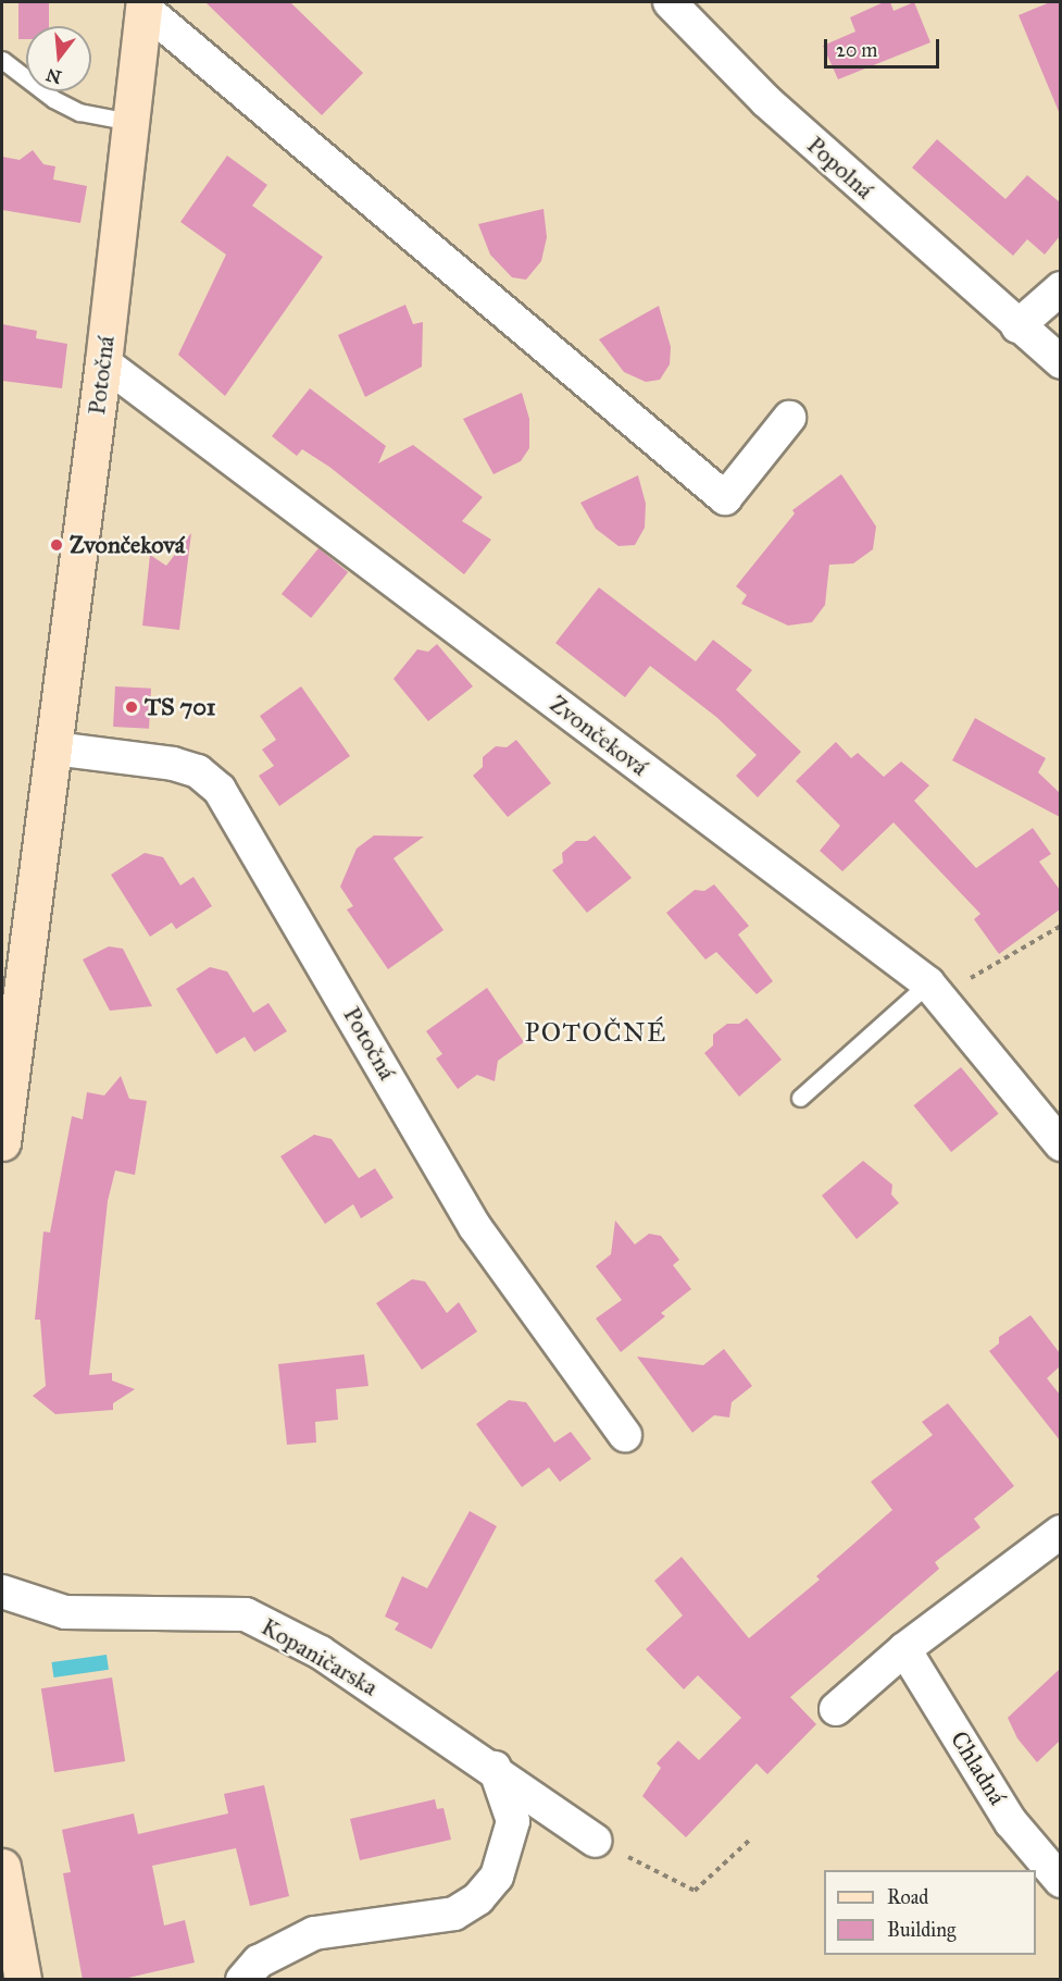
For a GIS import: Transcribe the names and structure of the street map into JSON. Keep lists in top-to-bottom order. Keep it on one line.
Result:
{"streets":{"street":["Popolná","Potočná","Zvončeková","Kopaničarska","Chladná"]},"crossings":[["Potočná","Zvončeková"]],"districts":["POTOČNÉ"],"places":["Zvončeková","TS 701"],"legend":["Road","Building"],"scale_bar":"20 m","north":"bottom"}
